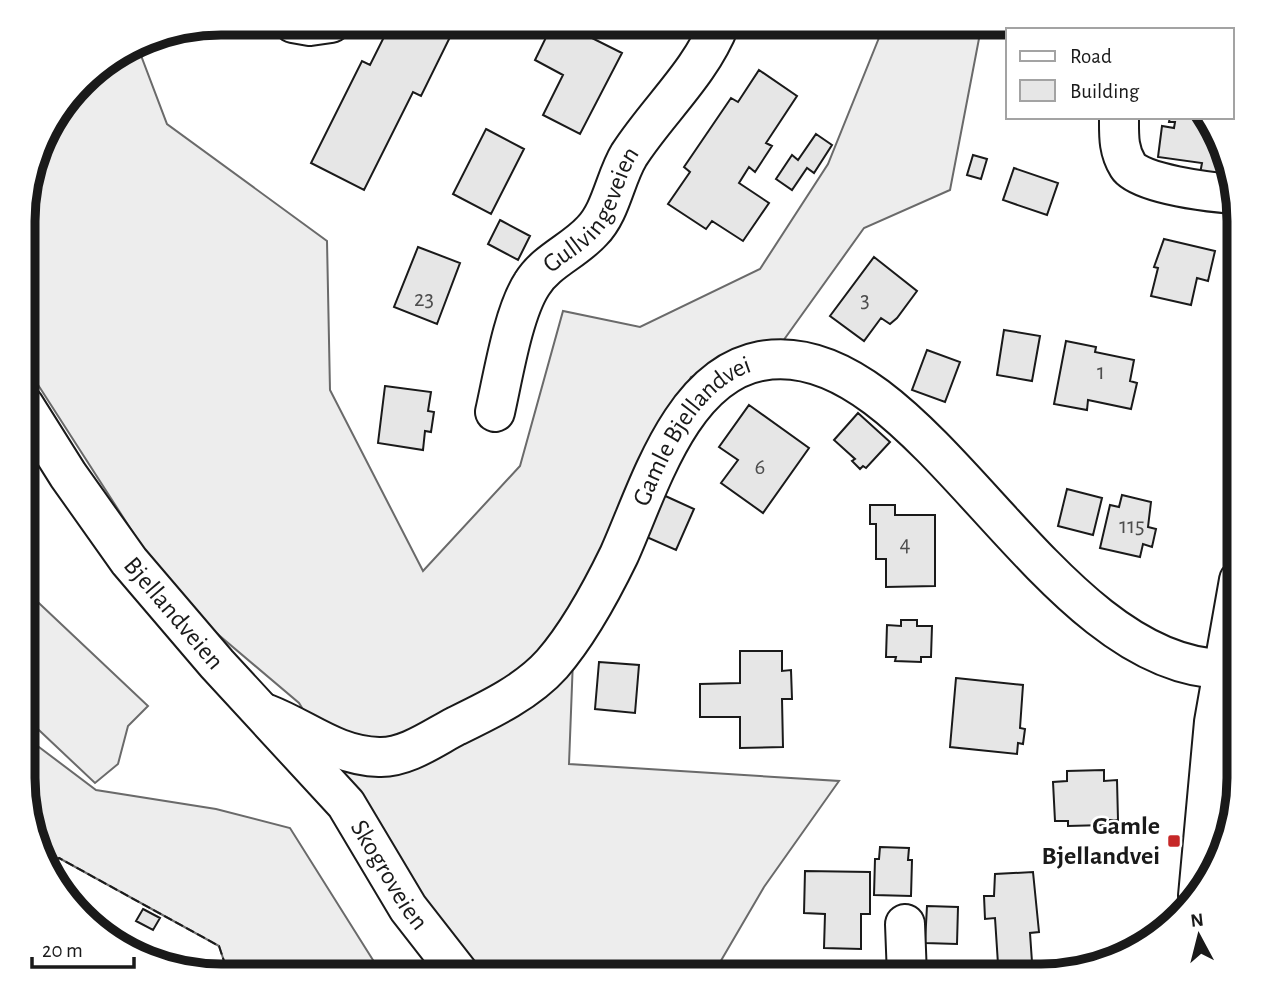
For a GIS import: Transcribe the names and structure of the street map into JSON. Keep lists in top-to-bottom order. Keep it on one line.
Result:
{"streets":{"street":["Gullvingeveien","Gamle Bjellandvei","Bjellandveien","Skogroveien"]},"crossings":[["Gamle Bjellandvei","Bjellandveien"],["Bjellandveien","Skogroveien"]],"places":{"transit":["Gamle Bjellandvei"]},"house_numbers":["23","3","1","6","115","4"],"legend":["Road","Building"],"scale_bar":"20 m","north":"top"}
